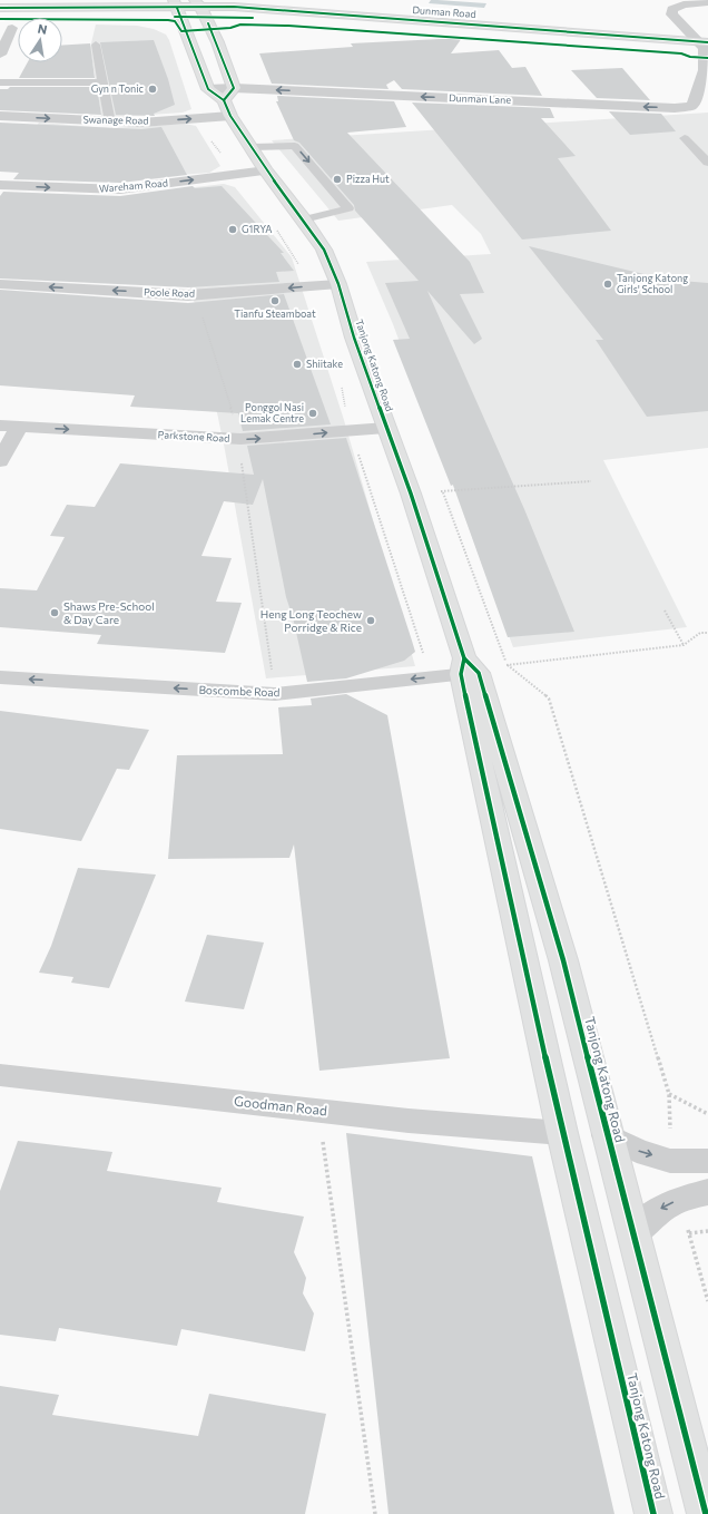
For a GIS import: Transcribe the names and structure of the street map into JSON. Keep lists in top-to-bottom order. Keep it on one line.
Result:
{"streets":{"main road":["Dunman Road","Tanjong Katong Road"],"street":["Dunman Lane","Swanage Road","Wareham Road","Poole Road","Parkstone Road","Boscombe Road","Goodman Road"]},"crossings":[["Dunman Road","Dunman Lane"],["Dunman Lane","Tanjong Katong Road"],["Swanage Road","Tanjong Katong Road"],["Wareham Road","Tanjong Katong Road"],["Poole Road","Tanjong Katong Road"],["Tanjong Katong Road","Parkstone Road"],["Tanjong Katong Road","Boscombe Road"],["Tanjong Katong Road","Goodman Road"]],"one_way":["Dunman Lane","Swanage Road","Wareham Road","Poole Road","Parkstone Road","Boscombe Road"],"places":["Gyn n Tonic","Pizza Hut","G1RYA","Tanjong Katong Girls' School","Tianfu Steamboat","Shiitake","Ponggol Nasi Lemak Centre","Shaws Pre-School & Day Care","Heng Long Teochew Porridge & Rice"],"north":"top"}
